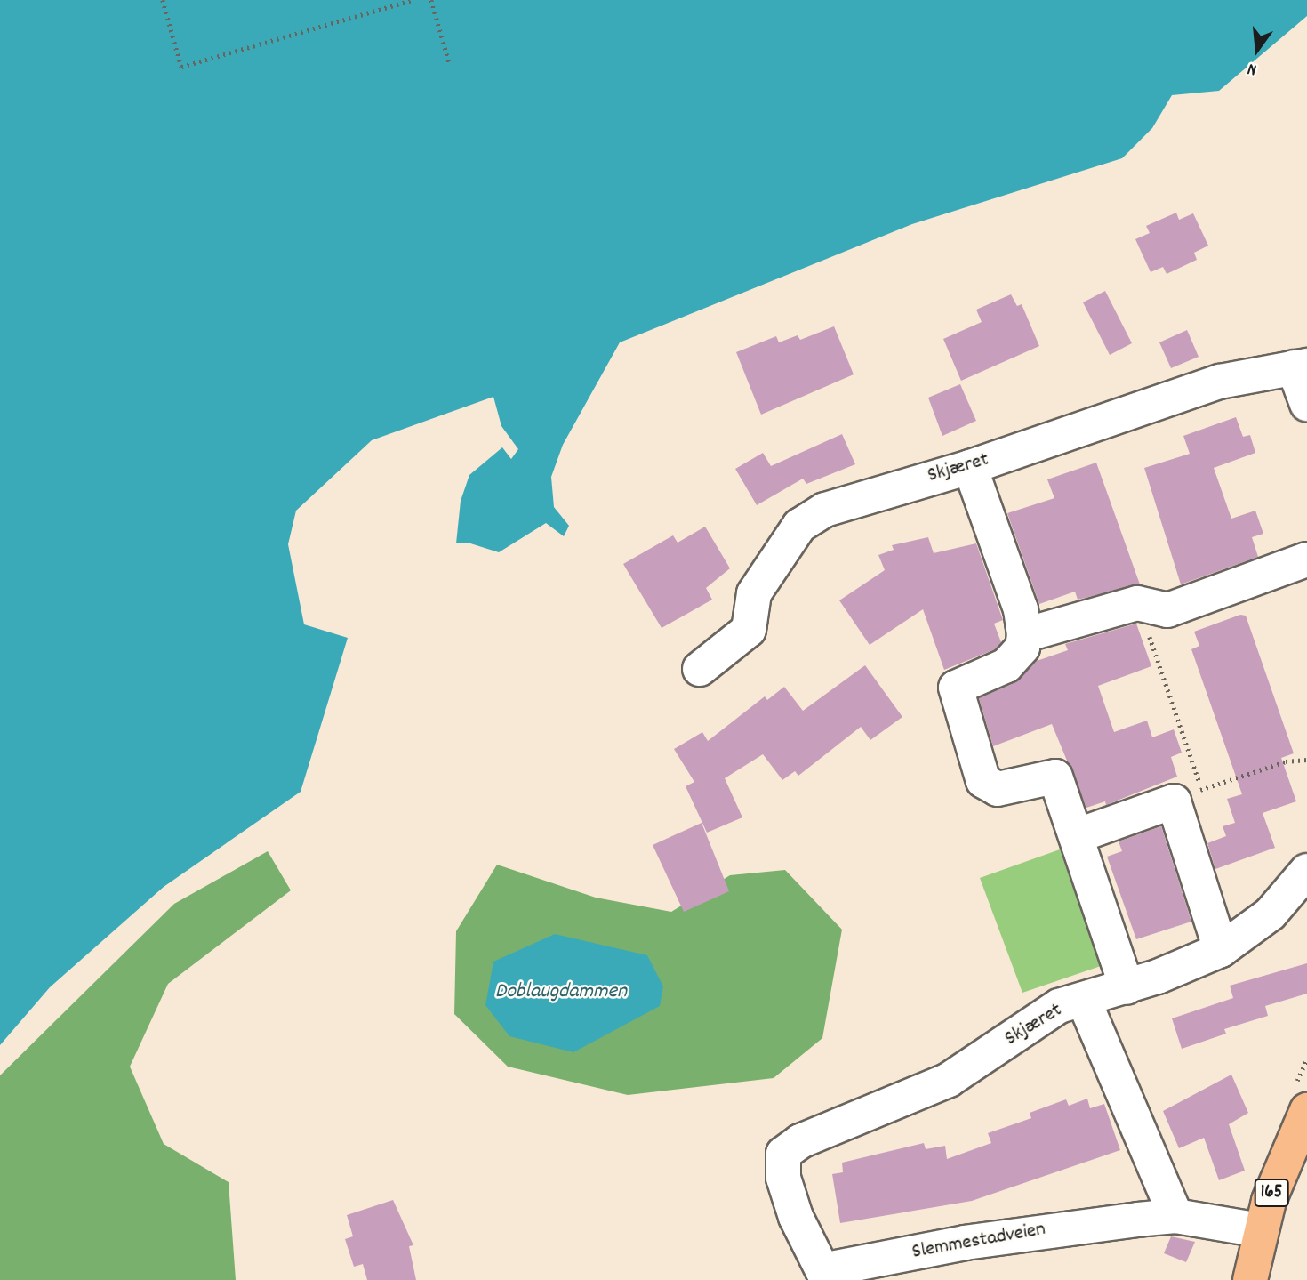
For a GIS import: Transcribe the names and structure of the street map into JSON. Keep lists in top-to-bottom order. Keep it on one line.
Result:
{"streets":{"main road":["165"],"street":["Skjæret","Slemmestadveien"]},"crossings":[["Skjæret","Slemmestadveien"],["165","Slemmestadveien"]],"water":["Doblaugdammen"],"north":"bottom"}
